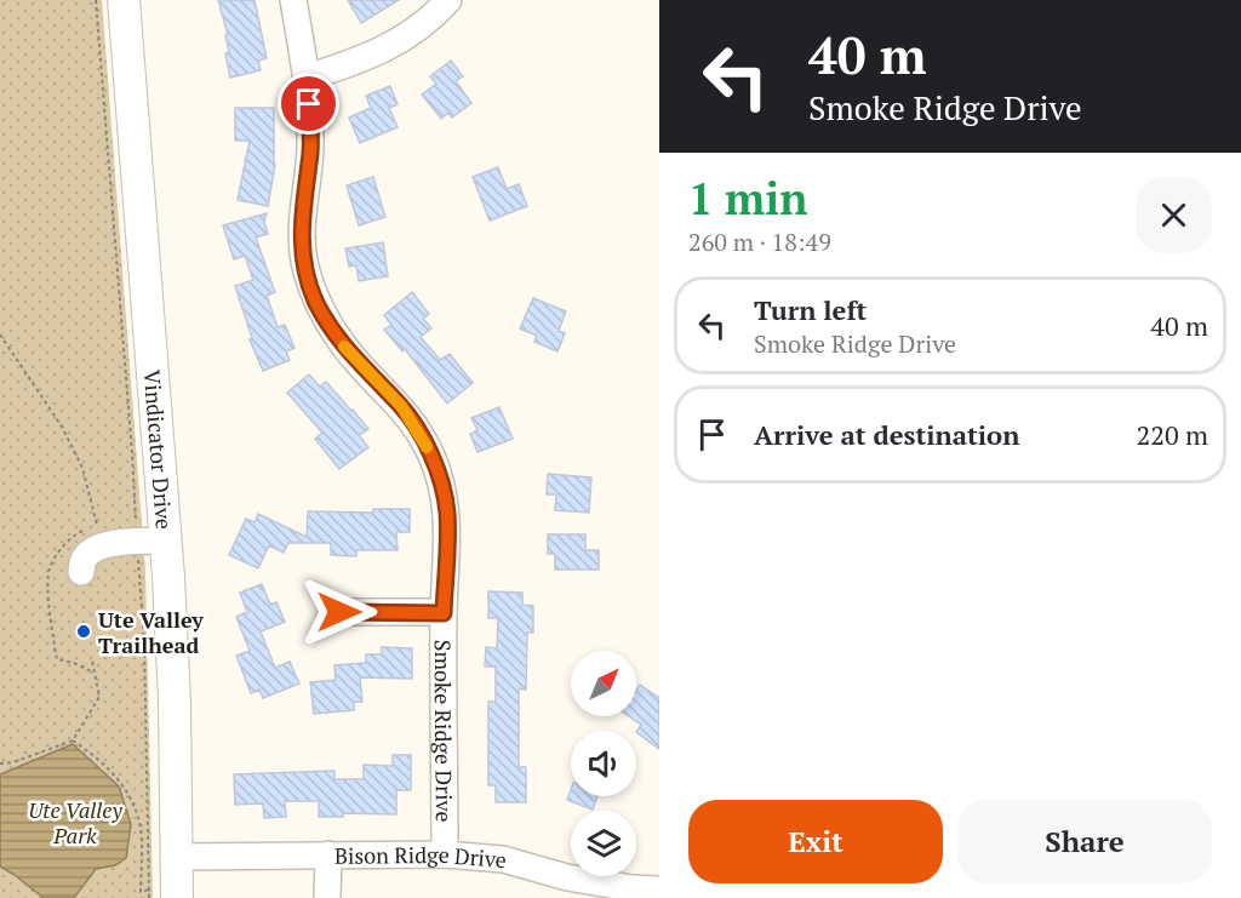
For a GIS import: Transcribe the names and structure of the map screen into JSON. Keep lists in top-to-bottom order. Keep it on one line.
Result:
{"streets":{"main road":["Vindicator Drive"],"street":["Smoke Ridge Drive","Bison Ridge Drive"]},"crossings":[["Vindicator Drive","Bison Ridge Drive"],["Smoke Ridge Drive","Bison Ridge Drive"]],"parks":["Ute Valley Park"],"places":["Ute Valley Trailhead"],"north":"top right","page":{"turn":["40 m","Smoke Ridge Drive"],"heading":["1 min","260 m · 18:49"],"list":[{"name":"Turn left","note":"Smoke Ridge Drive","value":"40 m"},{"name":"Arrive at destination","value":"220 m"}],"buttons":["Exit","Share"]}}
